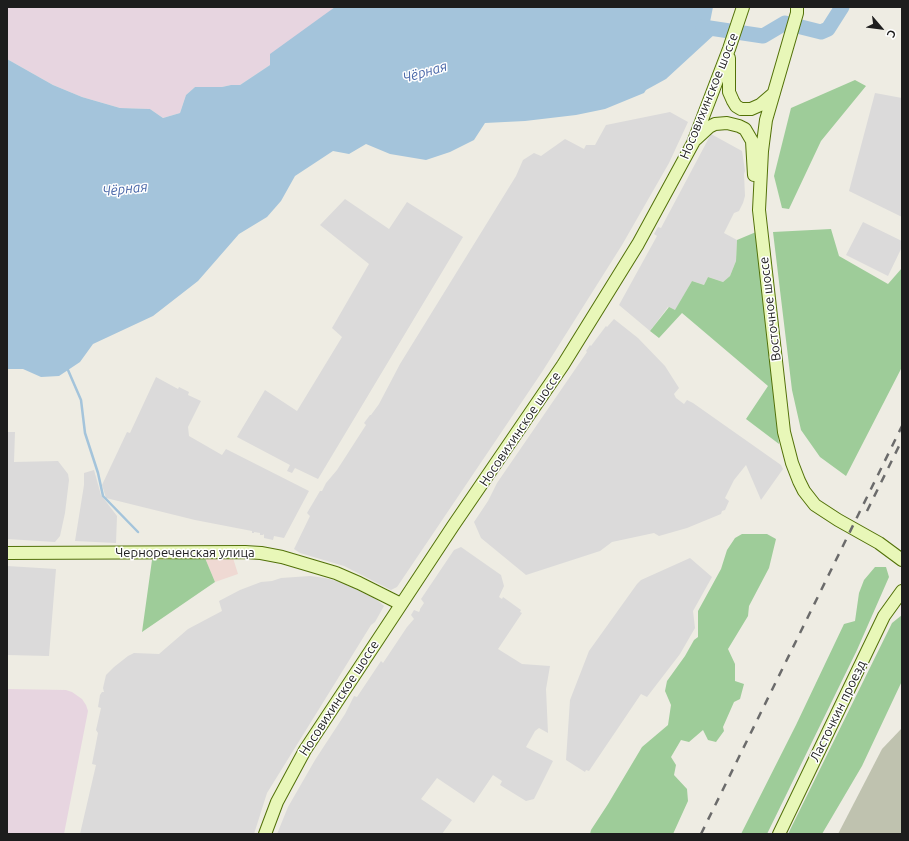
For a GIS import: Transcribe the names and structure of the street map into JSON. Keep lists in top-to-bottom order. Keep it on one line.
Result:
{"streets":{"main road":["Носовихинское шоссе","Восточное шоссе","Чернореченская улица","Ласточкин проезд"]},"crossings":[["Носовихинское шоссе","Чернореченская улица"]],"water":["Чёрная"],"north":"bottom right"}
